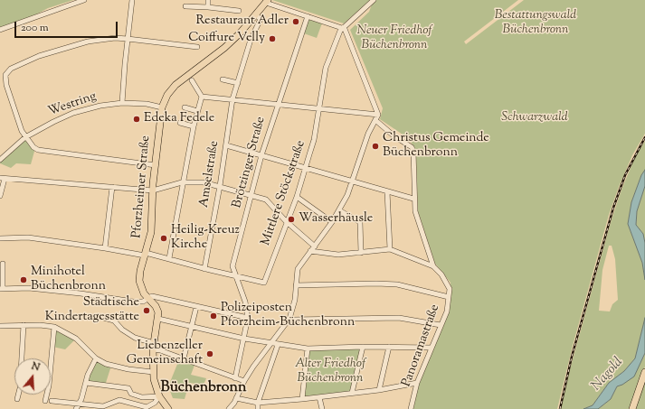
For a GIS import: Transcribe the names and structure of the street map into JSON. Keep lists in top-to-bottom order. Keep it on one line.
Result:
{"streets":{"main road":["Pforzheimer Straße"],"street":["Westring","Brötzinger Straße","Amselstraße","Mittlere Stöckstraße","Panoramastraße"]},"crossings":[["Westring","Pforzheimer Straße"],["Brötzinger Straße","Mittlere Stöckstraße"],["Amselstraße","Pforzheimer Straße"]],"districts":["Büchenbronn"],"water":["Nagold"],"parks":["Bestattungswald Büchenbronn","Neuer Friedhof Büchenbronn","Schwarzwald","Alter Friedhof Büchenbronn"],"places":["Restaurant Adler","Coiffure Velly","Edeka Fedele","Christus Gemeinde Büchenbronn","Wasserhäusle","Heilig-Kreuz Kirche","Minihotel Büchenbronn","Städtische Kindertagesstätte","Polizeiposten Pforzheim-Büchenbronn","Liebenzeller Gemeinschaft"],"scale_bar":"200 m","north":"top"}
